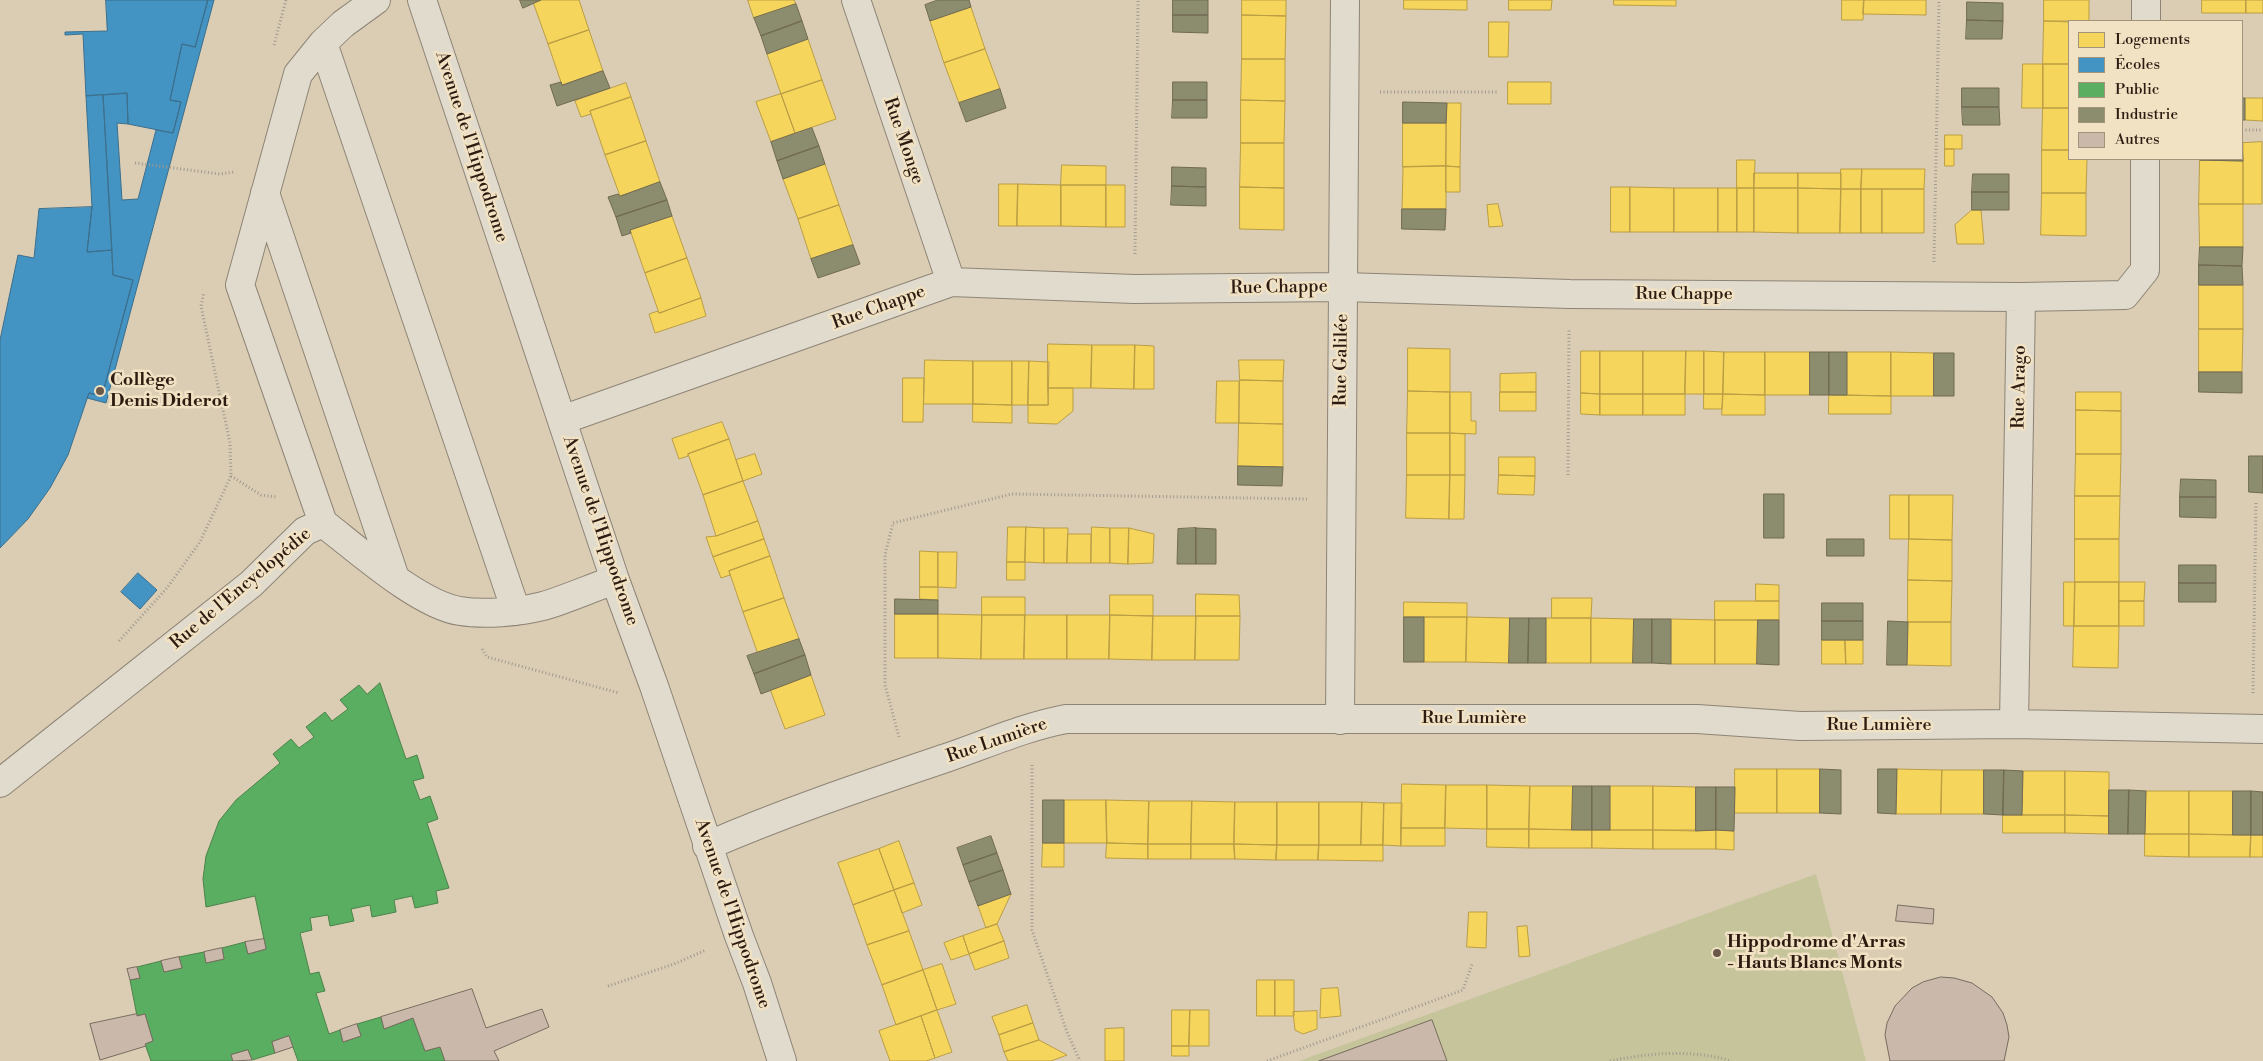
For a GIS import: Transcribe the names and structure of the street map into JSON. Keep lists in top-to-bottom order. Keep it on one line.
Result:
{"streets":{"street":["Rue Monge","Avenue de l'Hippodrome","Rue Chappe","Rue Galilée","Rue Arago","Rue de l'Encyclopédie","Rue Lumière"]},"crossings":[["Rue Monge","Rue Chappe"],["Avenue de l'Hippodrome","Rue Chappe"],["Avenue de l'Hippodrome","Rue de l'Encyclopédie"],["Avenue de l'Hippodrome","Rue Lumière"],["Rue Chappe","Rue Galilée"],["Rue Chappe","Rue Arago"],["Rue Galilée","Rue Lumière"],["Rue Arago","Rue Lumière"]],"places":["Collège Denis Diderot","Hippodrome d'Arras - Hauts Blancs Monts"],"legend":["Logements","Écoles","Public","Industrie","Autres"]}
